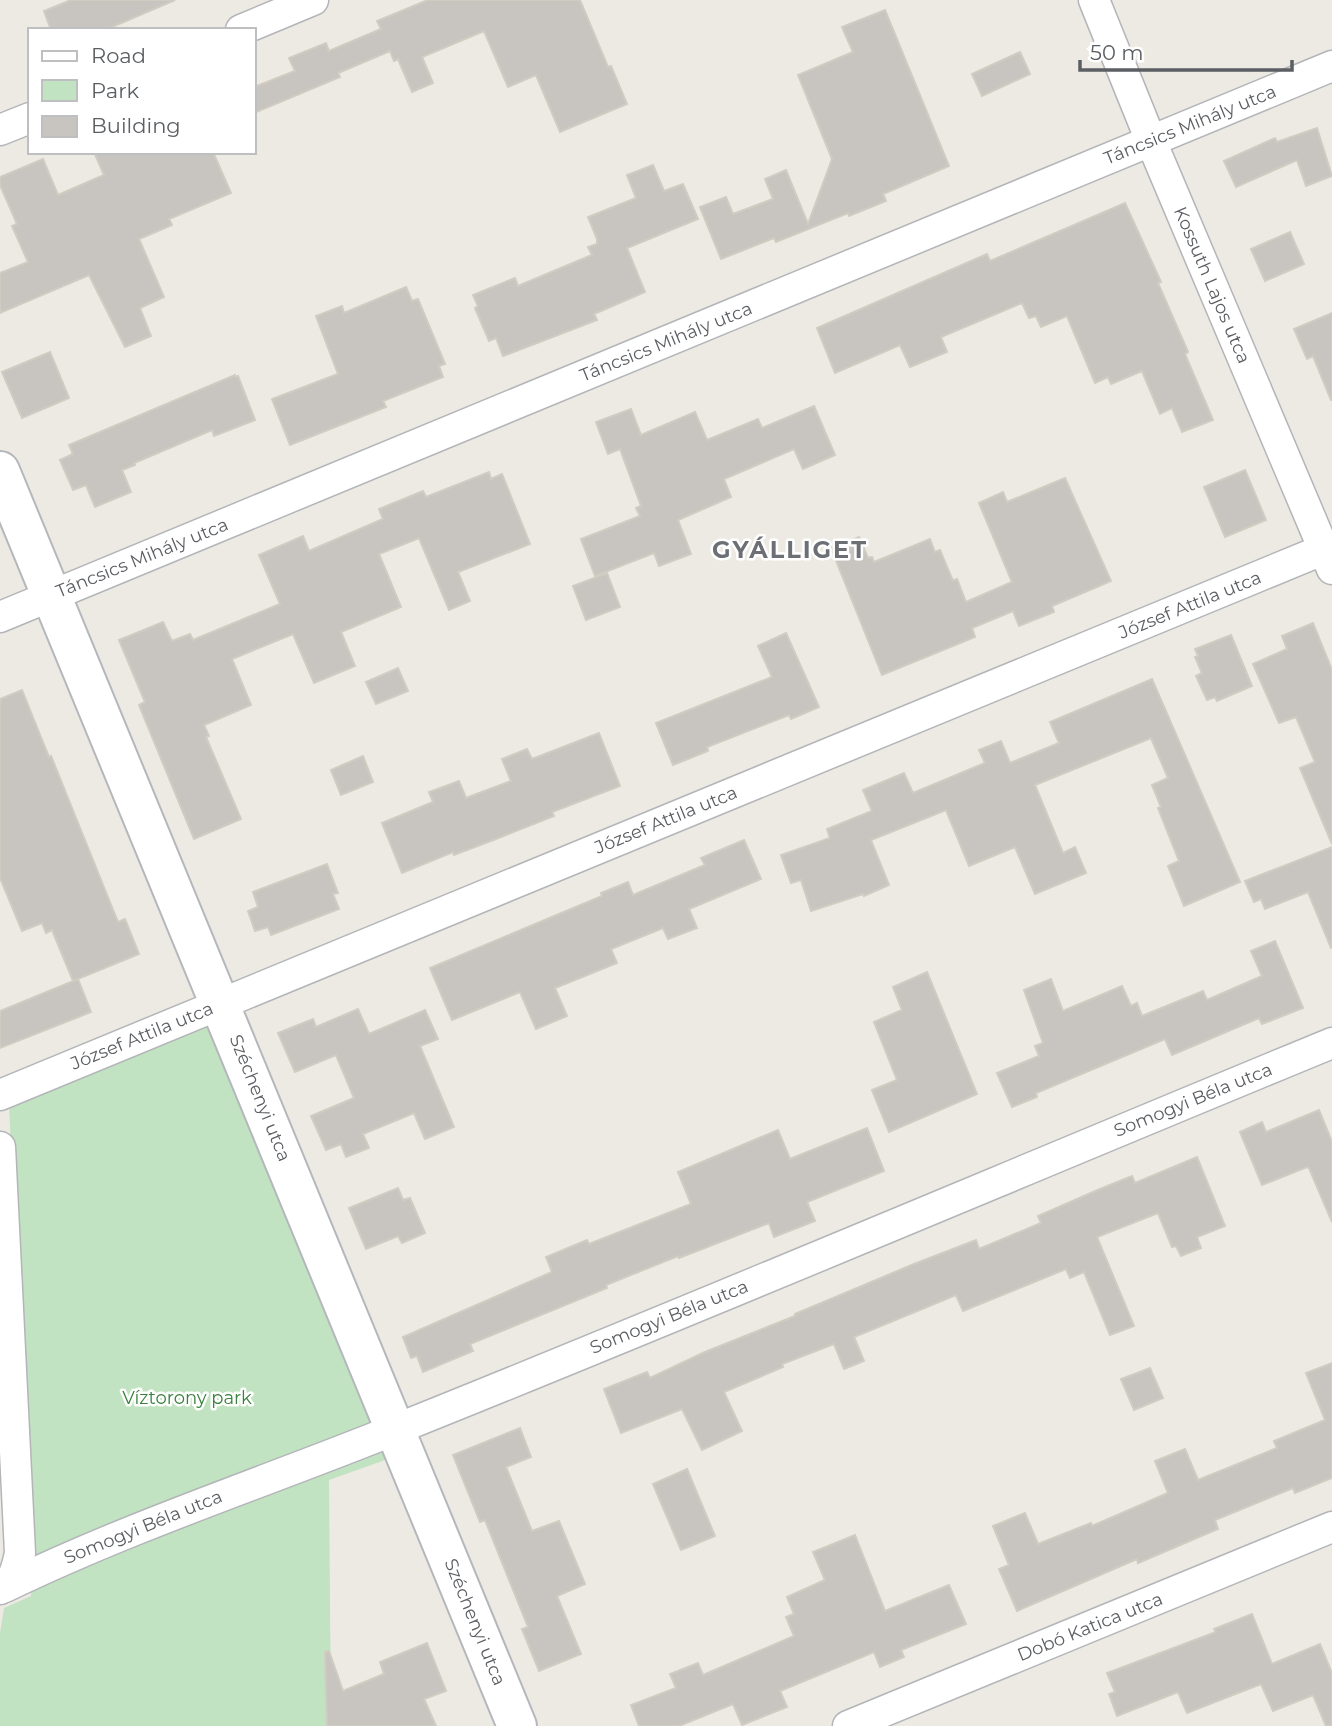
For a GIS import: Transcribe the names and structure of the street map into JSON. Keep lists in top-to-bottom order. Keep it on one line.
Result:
{"streets":{"street":["Táncsics Mihály utca","Kossuth Lajos utca","József Attila utca","Széchenyi utca","Somogyi Béla utca","Dobó Katica utca"]},"crossings":[["Táncsics Mihály utca","Kossuth Lajos utca"],["Táncsics Mihály utca","Széchenyi utca"],["Kossuth Lajos utca","József Attila utca"],["József Attila utca","Széchenyi utca"],["Széchenyi utca","Somogyi Béla utca"]],"districts":["GYÁLLIGET"],"parks":["Víztorony park"],"legend":["Road","Park","Building"],"scale_bar":"50 m"}
